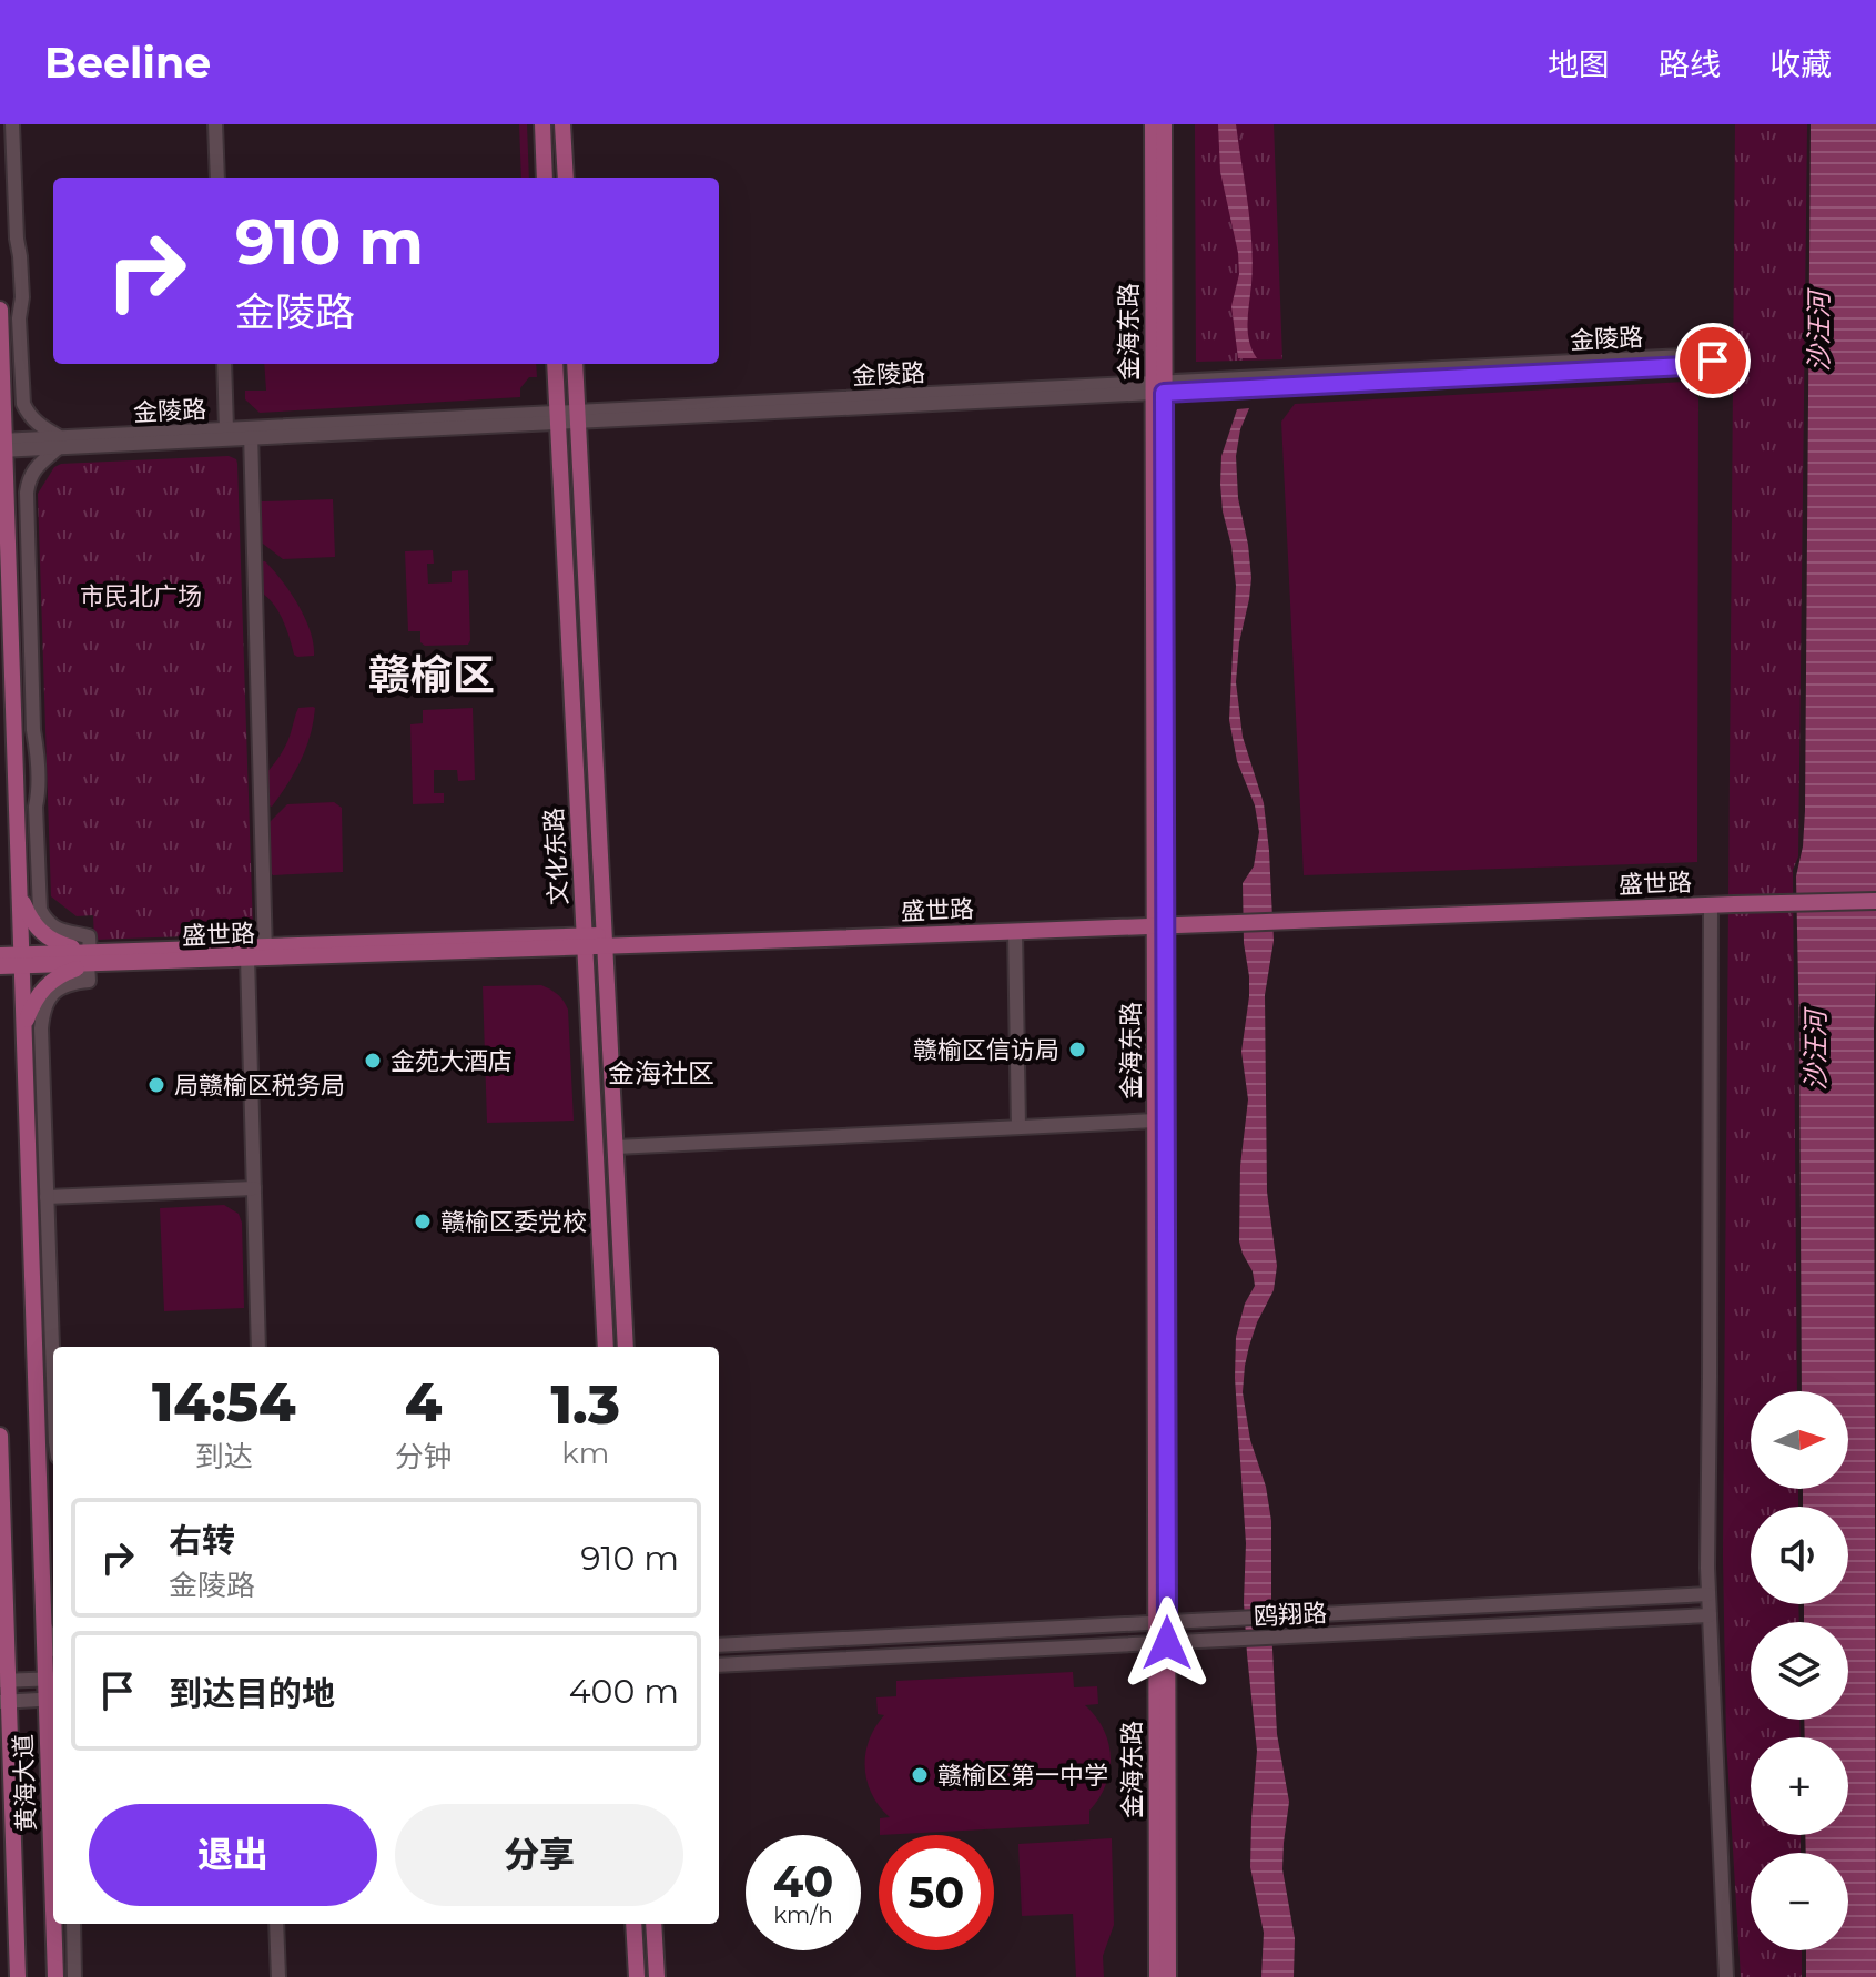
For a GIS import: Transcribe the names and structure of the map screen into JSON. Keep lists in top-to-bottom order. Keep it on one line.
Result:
{"streets":{"main road":["金海东路","文化东路","盛世路","黄海大道"],"street":["金陵路","鸥翔路"]},"crossings":[["金海东路","金陵路"],["金海东路","盛世路"],["金海东路","鸥翔路"],["金陵路","文化东路"],["金陵路","黄海大道"],["文化东路","盛世路"],["盛世路","黄海大道"]],"districts":["赣榆区","金海社区"],"water":["沙汪河"],"parks":["市民北广场"],"places":["赣榆区信访局","金苑大酒店","局赣榆区税务局","赣榆区委党校","赣榆区第一中学"],"north":"right","page":{"header":"Beeline","nav":["地图","路线","收藏"],"turn":["910 m","金陵路"],"eta":["14:54","到达","4","分钟","1.3","km"],"map_buttons":["+","−"],"list":[{"name":"右转","note":"金陵路","value":"910 m"},{"name":"到达目的地","value":"400 m"}],"buttons":["退出","分享"],"speed":"40 km/h","limit":"50"}}
